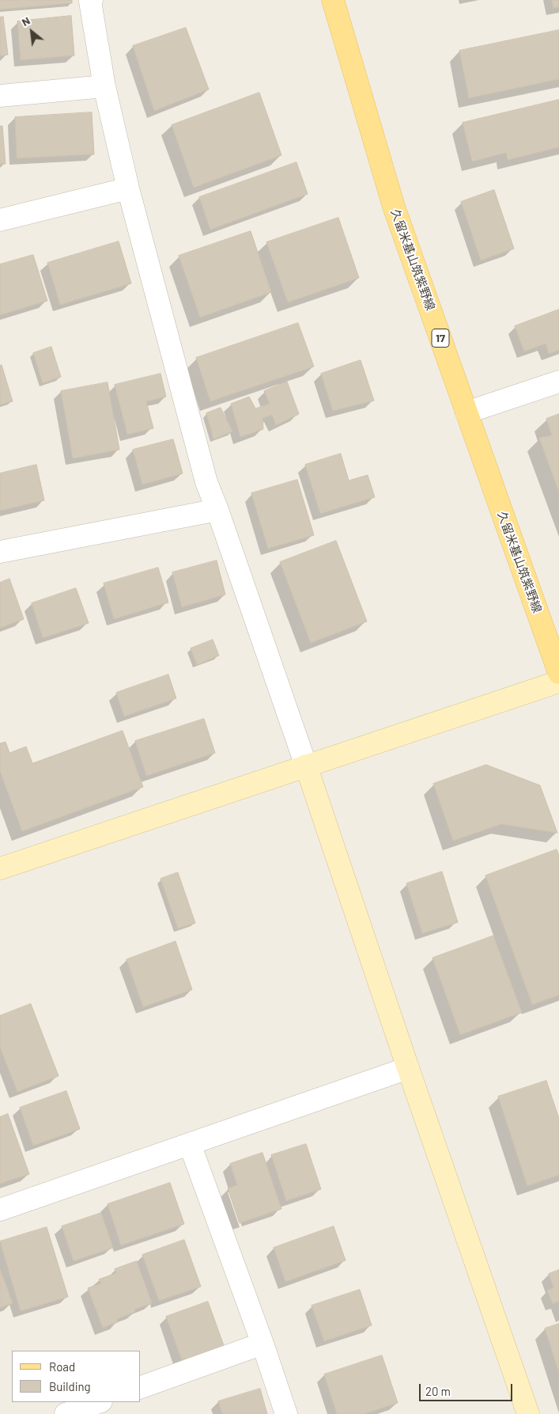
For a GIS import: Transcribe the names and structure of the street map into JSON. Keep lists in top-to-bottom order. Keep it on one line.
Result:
{"streets":{"main road":["久留米基山筑紫野線","17"]},"legend":["Road","Building"],"scale_bar":"20 m","north":"top left"}
